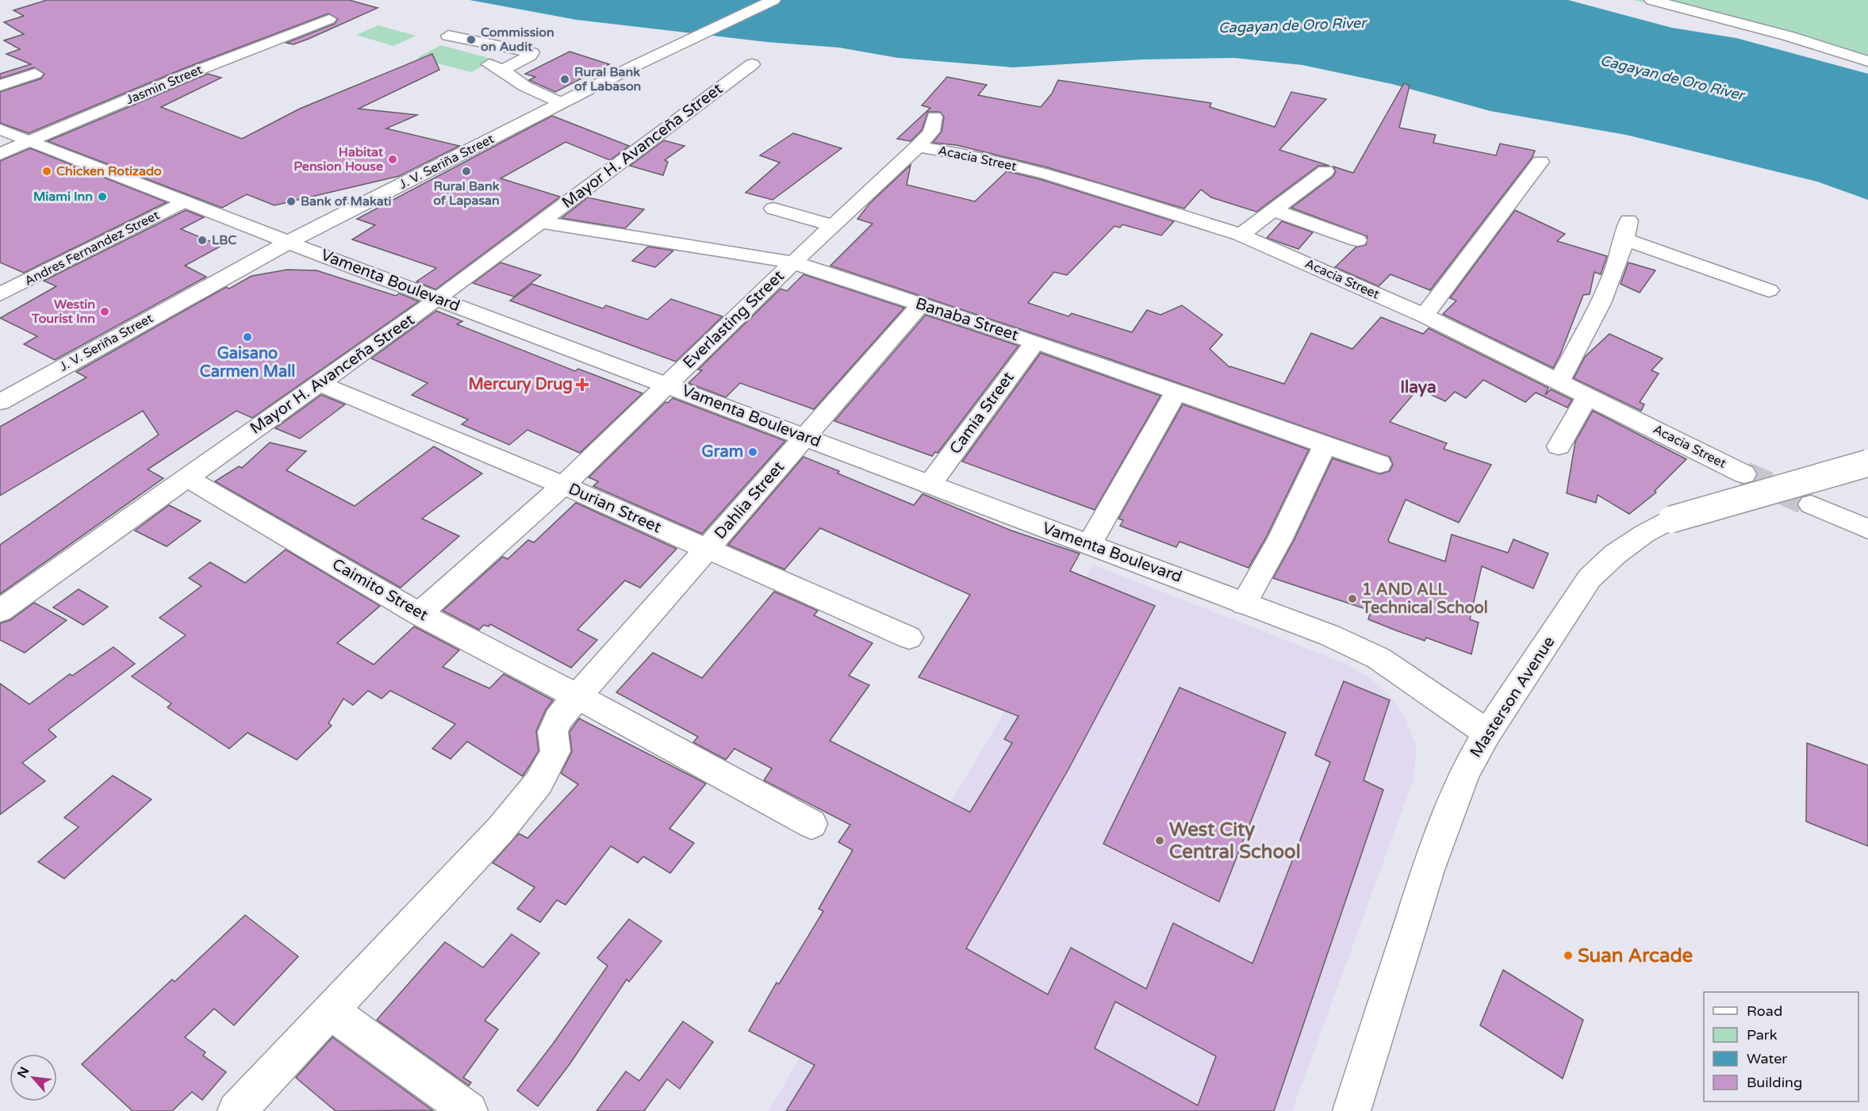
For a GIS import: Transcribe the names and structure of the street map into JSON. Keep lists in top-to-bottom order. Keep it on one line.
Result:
{"streets":{"street":["Jasmin Street","Mayor H. Avanceña Street","Acacia Street","J. V. Seriña Street","Andres Fernandez Street","Vamenta Boulevard","Everlasting Street","Banaba Street","Camia Street","Dahlia Street","Durian Street","Caimito Street","Masterson Avenue"]},"crossings":[["Jasmin Street","Vamenta Boulevard"],["Mayor H. Avanceña Street","Vamenta Boulevard"],["Mayor H. Avanceña Street","Banaba Street"],["Mayor H. Avanceña Street","Durian Street"],["Mayor H. Avanceña Street","Caimito Street"],["Acacia Street","Everlasting Street"],["J. V. Seriña Street","Vamenta Boulevard"],["Andres Fernandez Street","Vamenta Boulevard"],["Vamenta Boulevard","Everlasting Street"],["Vamenta Boulevard","Camia Street"],["Vamenta Boulevard","Dahlia Street"],["Vamenta Boulevard","Masterson Avenue"],["Everlasting Street","Banaba Street"],["Everlasting Street","Durian Street"],["Everlasting Street","Caimito Street"],["Banaba Street","Camia Street"],["Banaba Street","Dahlia Street"],["Dahlia Street","Durian Street"],["Dahlia Street","Caimito Street"]],"districts":["Ilaya"],"water":["Cagayan de Oro River"],"places":{"other":["Commission on Audit","Rural Bank of Labason","Habitat Pension House","Chicken Rotizado","Rural Bank of Lapasan","Miami Inn","Bank of Makati","LBC","Westin Tourist Inn","Gaisano Carmen Mall","Gram","1 AND ALL Technical School","West City Central School","Suan Arcade"],"health":["Mercury Drug"]},"legend":["Road","Park","Water","Building"],"north":"top left"}
